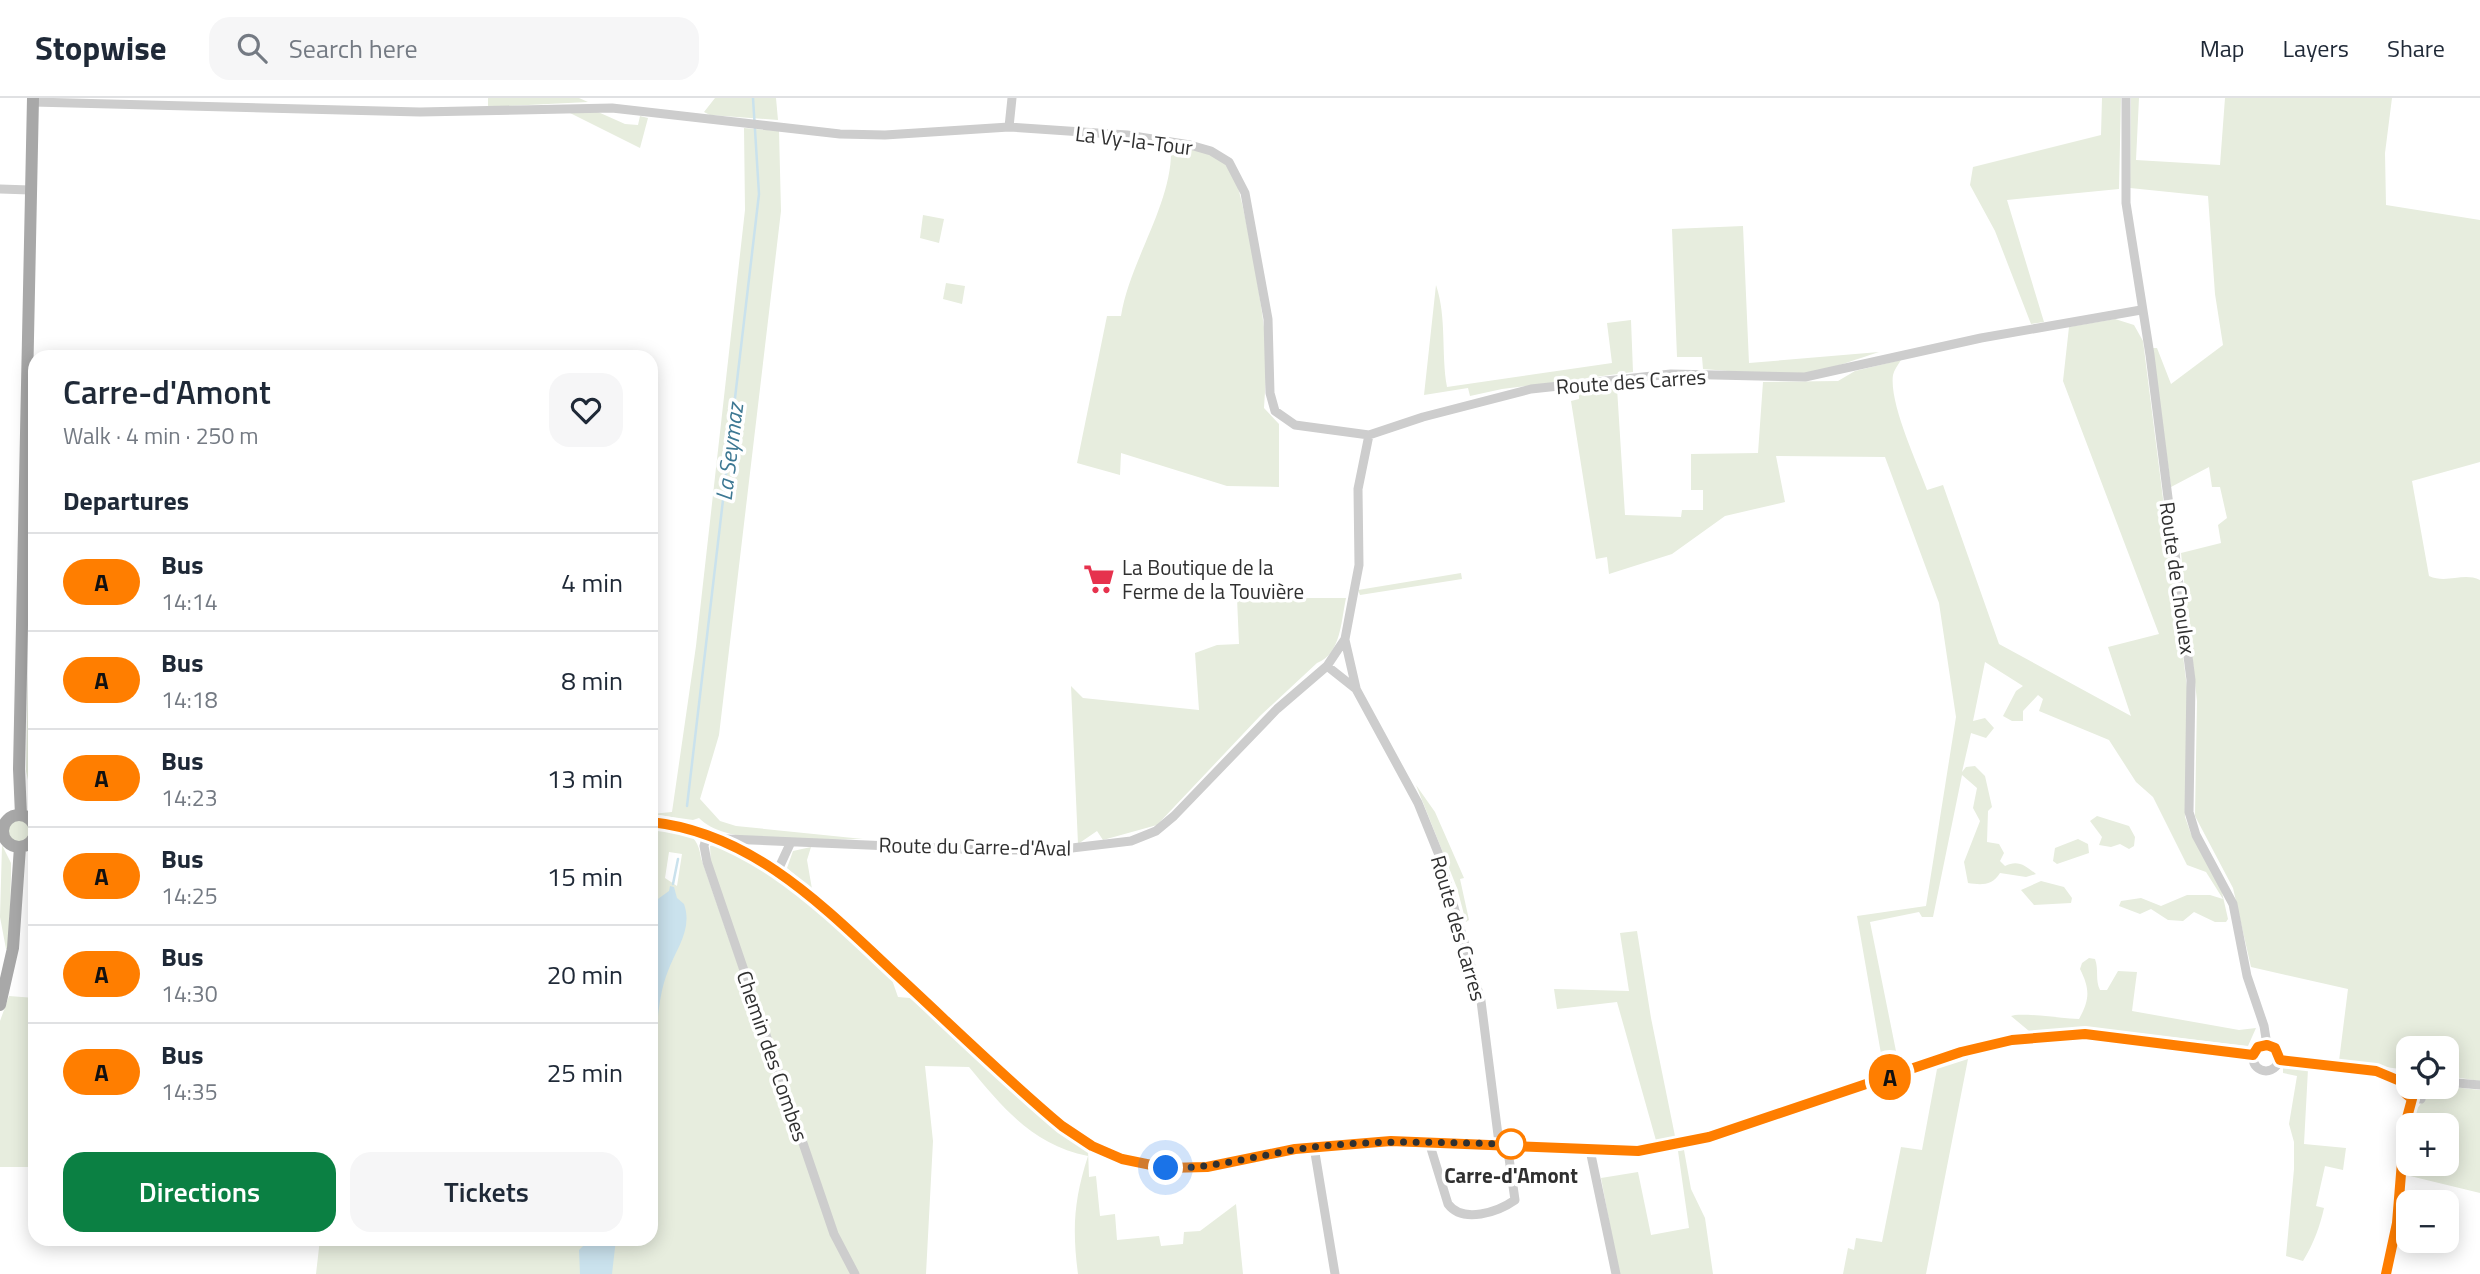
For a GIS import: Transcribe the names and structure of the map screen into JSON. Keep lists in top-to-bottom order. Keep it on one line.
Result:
{"streets":{"street":["La Vy-la-Tour","Route des Carres","Route de Choulex","Route du Carre-d'Aval","Chemin des Combes"]},"crossings":[["La Vy-la-Tour","Route des Carres"],["Route des Carres","Route de Choulex"],["Route des Carres","Route du Carre-d'Aval"]],"water":["La Seymaz"],"places":{"supermarket":["La Boutique de la Ferme de la Touvière"],"other":["Carre-d'Amont"]},"lines":["bus line A"],"page":{"header":"Stopwise","search":"Search here","nav":["Map","Layers","Share"],"on_map":"A","heading":[["Carre-d'Amont","Walk · 4 min · 250 m"],"Departures"],"list":[{"mark":"A","name":"Bus","note":"14:14","value":"4 min"},{"mark":"A","name":"Bus","note":"14:18","value":"8 min"},{"mark":"A","name":"Bus","note":"14:23","value":"13 min"},{"mark":"A","name":"Bus","note":"14:25","value":"15 min"},{"mark":"A","name":"Bus","note":"14:30","value":"20 min"},{"mark":"A","name":"Bus","note":"14:35","value":"25 min"}],"map_buttons":["+","−"],"buttons":["Directions","Tickets"]}}
